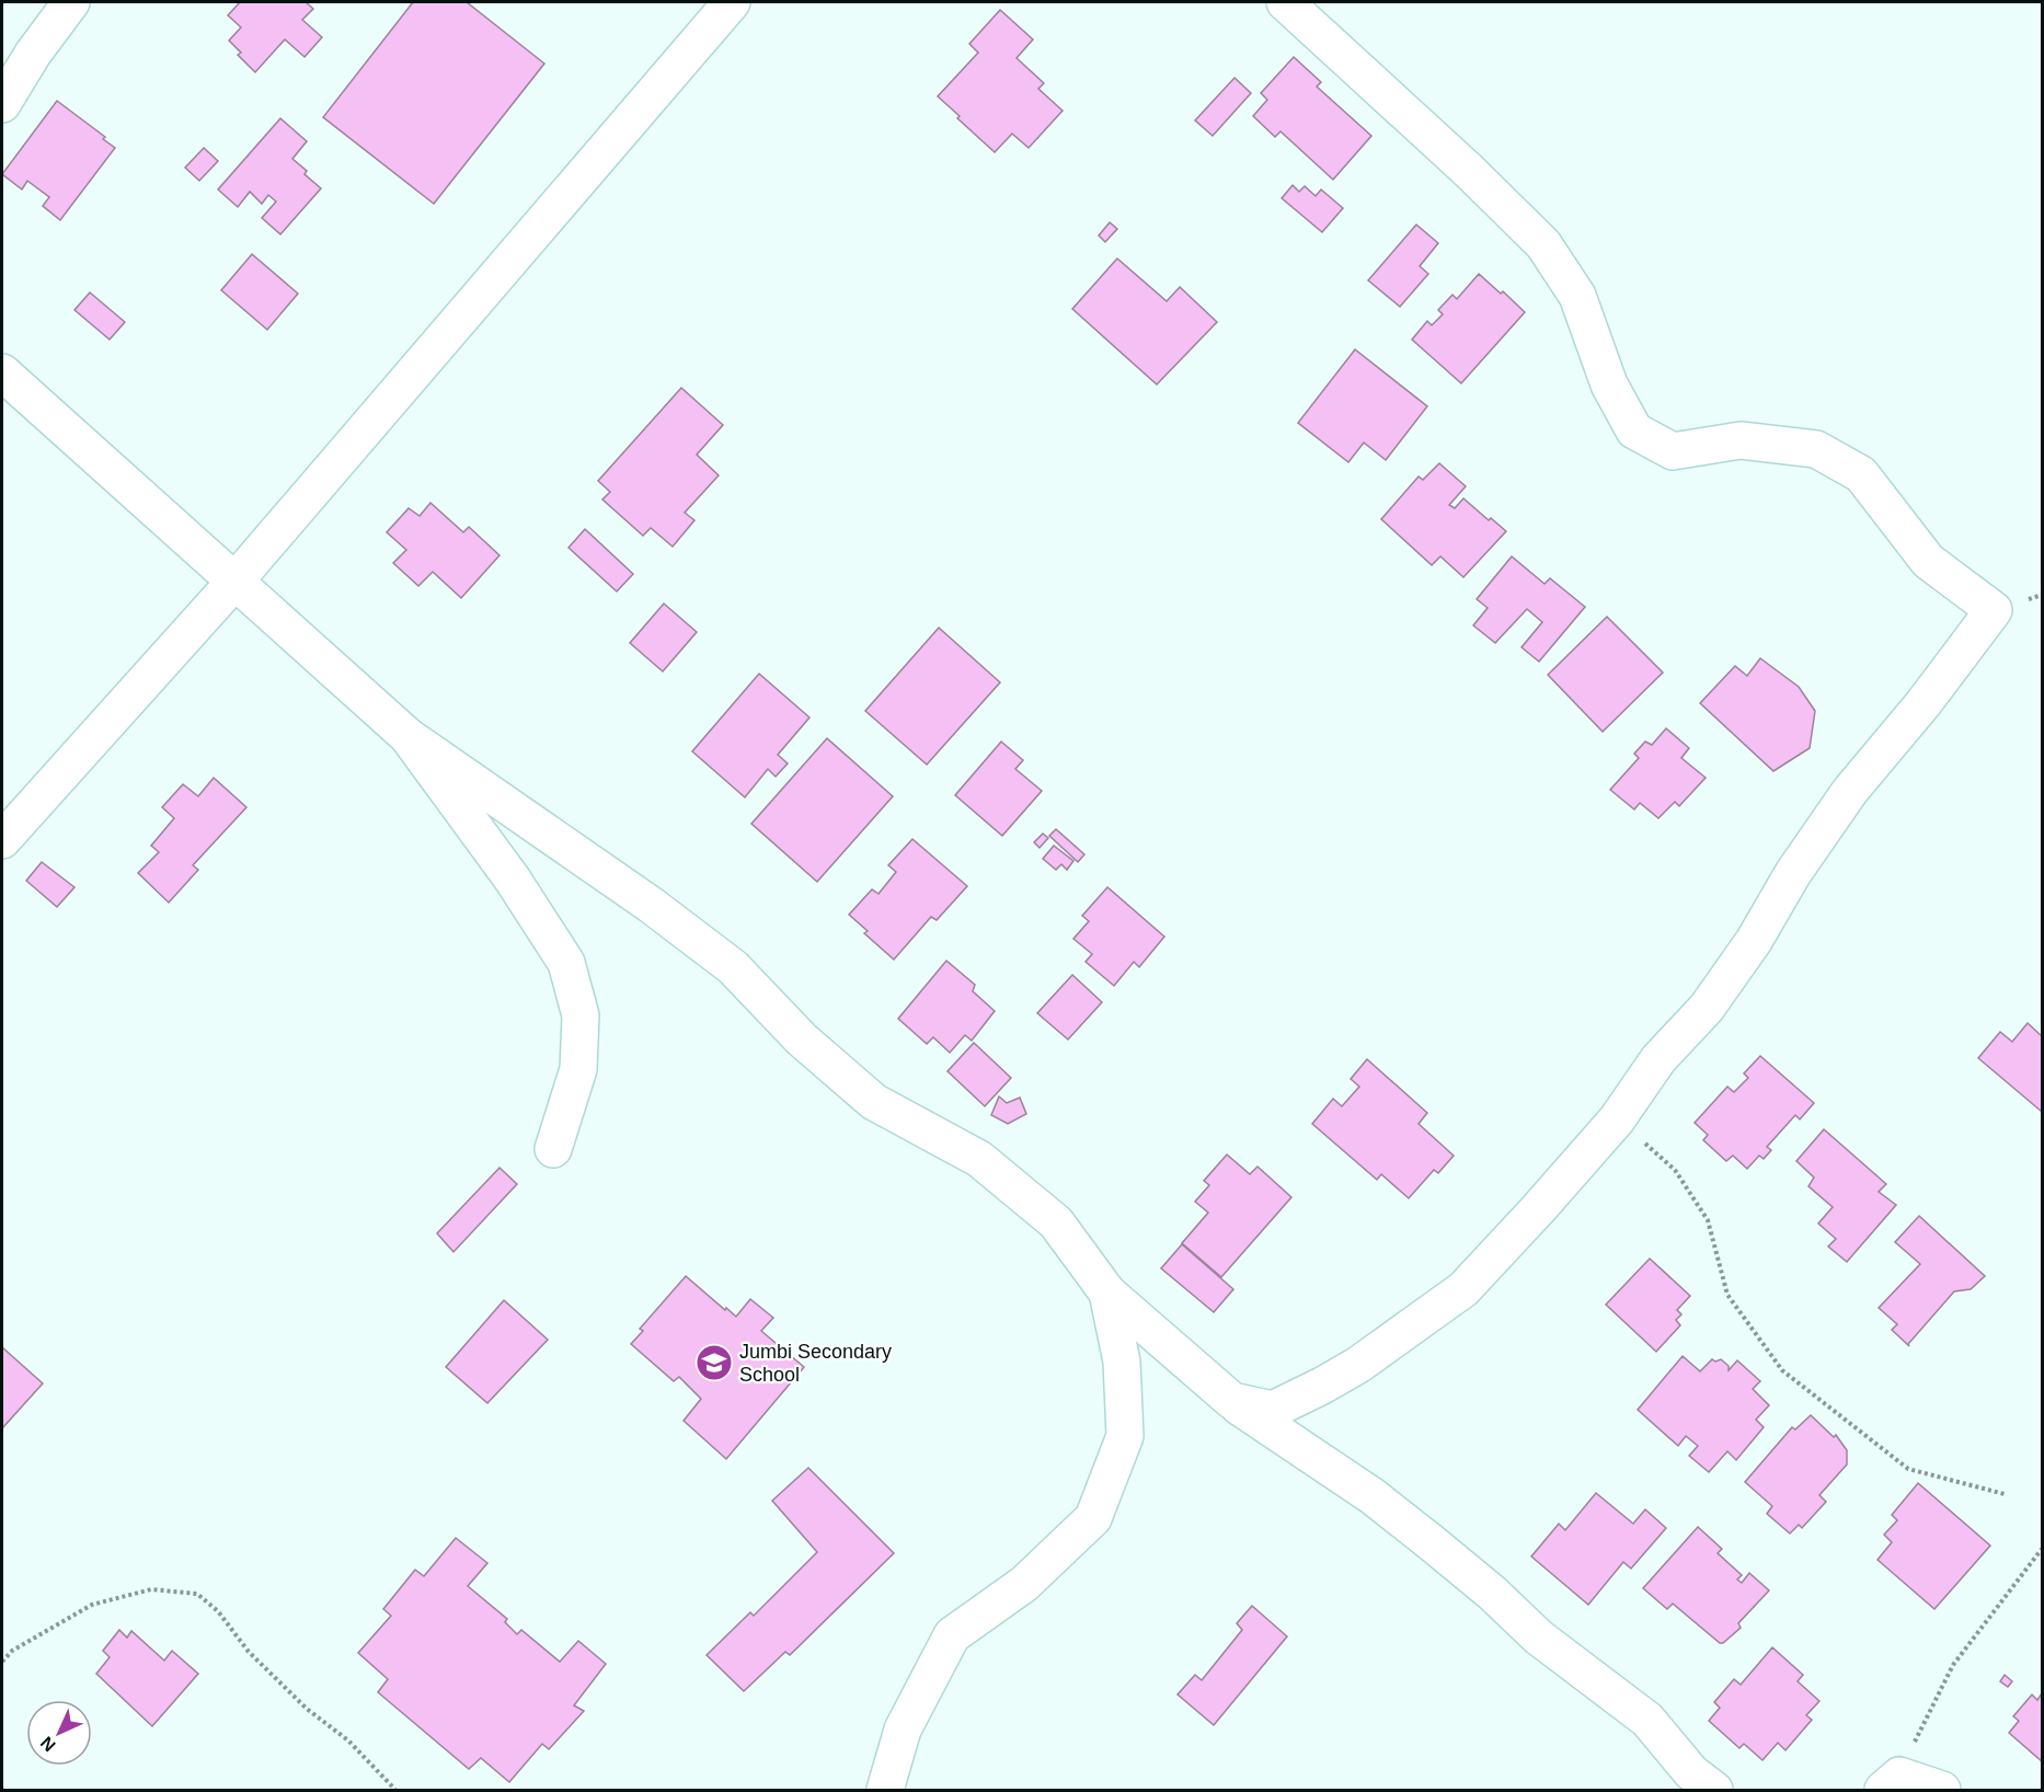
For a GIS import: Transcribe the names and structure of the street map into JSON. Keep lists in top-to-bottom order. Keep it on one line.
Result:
{"places":{"school or university":["Jumbi Secondary School"]},"north":"bottom left"}
